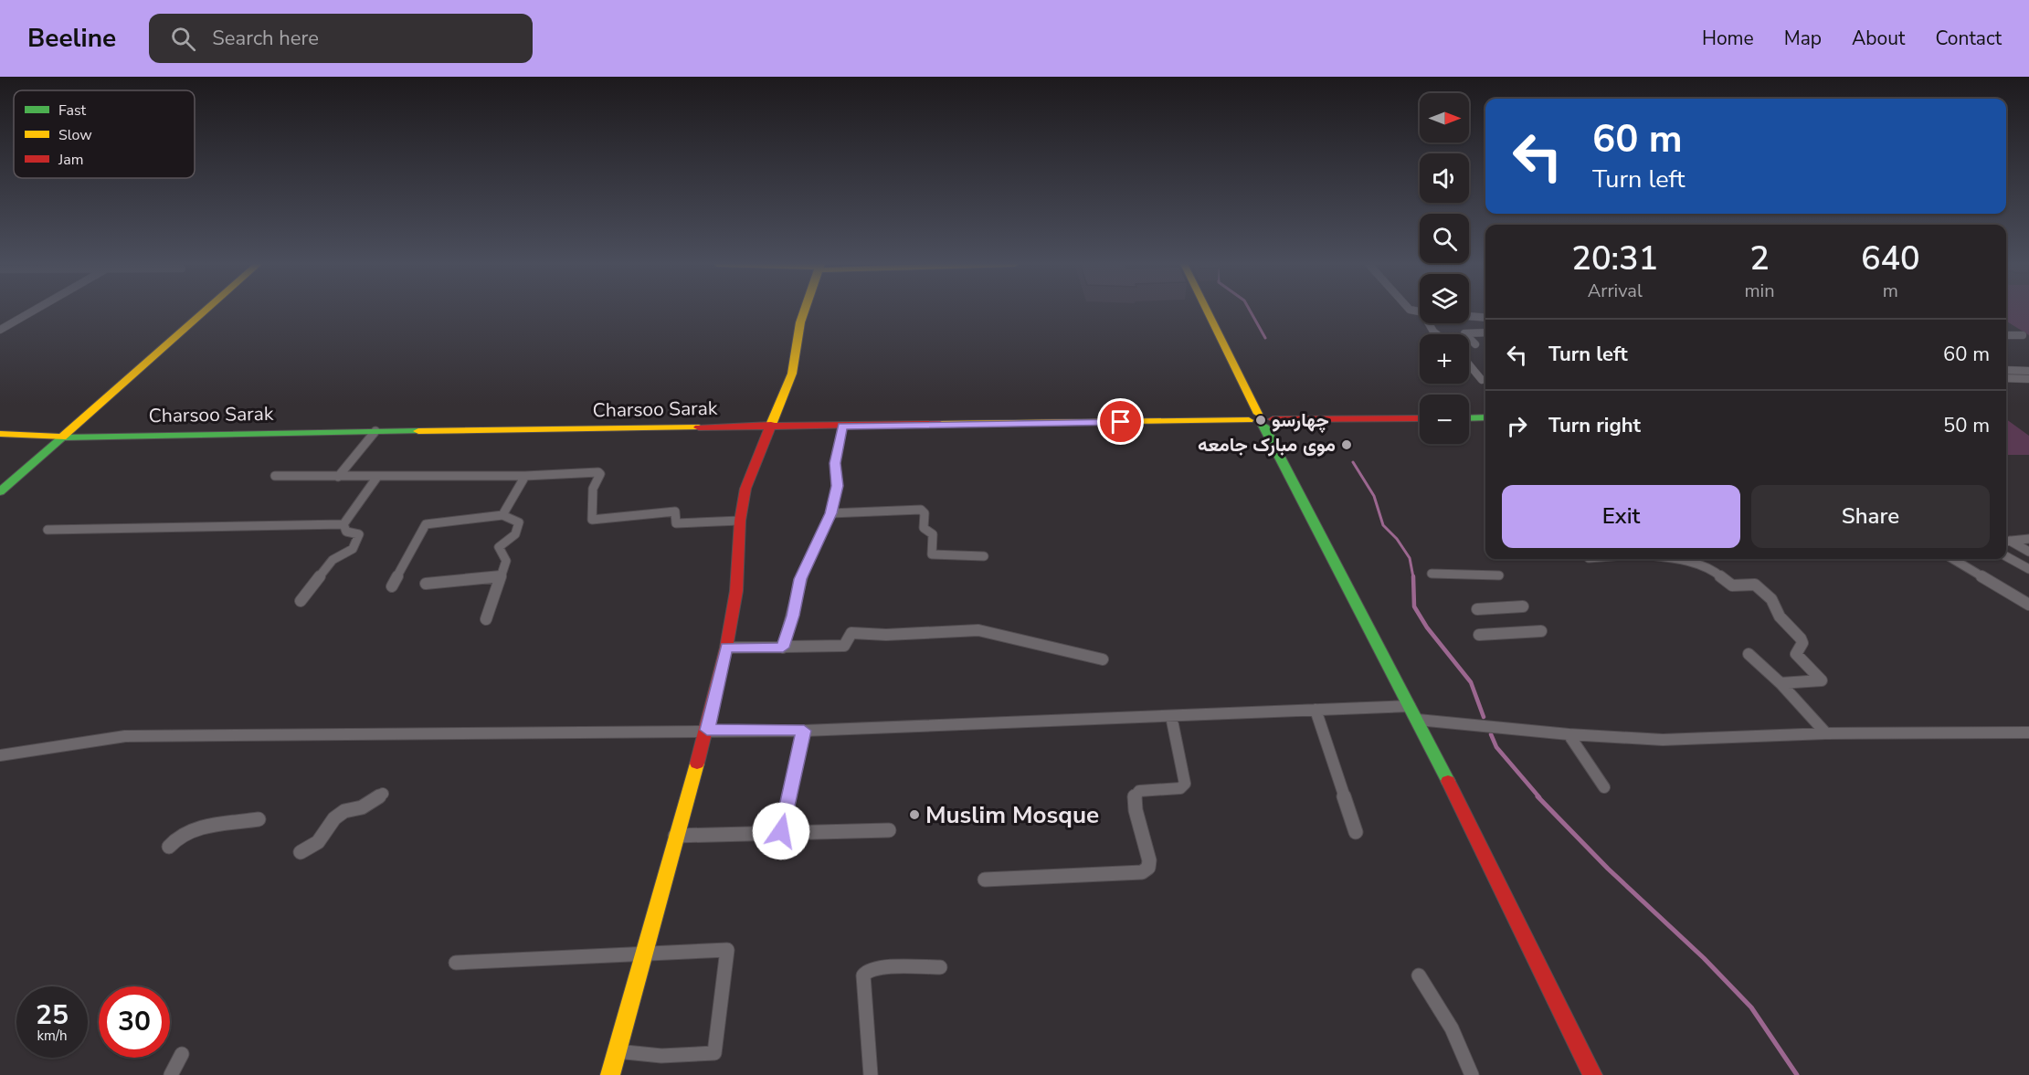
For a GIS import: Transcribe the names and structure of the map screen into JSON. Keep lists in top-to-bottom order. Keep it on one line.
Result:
{"streets":{"street":["Charsoo Sarak"]},"places":["چهارسو","موی مبارک جامعه","Muslim Mosque"],"legend":["Fast","Slow","Jam"],"north":"right","page":{"header":"Beeline","search":"Search here","nav":["Home","Map","About","Contact"],"map_buttons":["+","−"],"turn":["60 m","Turn left"],"eta":["20:31","Arrival","2","min","640","m"],"list":[{"name":"Turn left","value":"60 m"},{"name":"Turn right","value":"50 m"}],"buttons":["Exit","Share"],"speed":"25 km/h","limit":"30"}}
